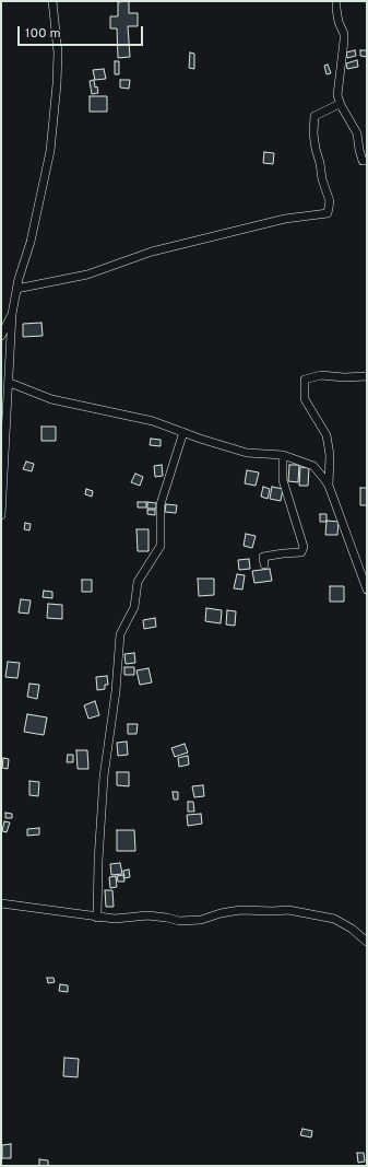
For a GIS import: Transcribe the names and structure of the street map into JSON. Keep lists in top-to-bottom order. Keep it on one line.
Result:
{"scale_bar":"100 m"}
